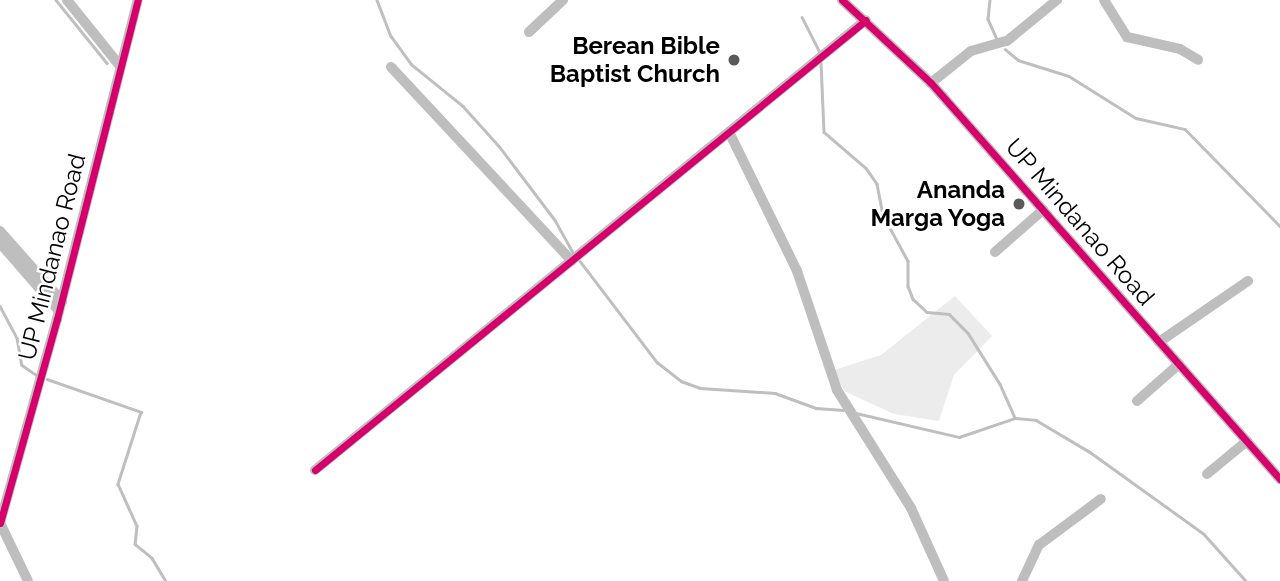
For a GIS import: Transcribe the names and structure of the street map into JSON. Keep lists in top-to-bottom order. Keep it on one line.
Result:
{"streets":{"street":["UP Mindanao Road"]},"places":["Berean Bible Baptist Church","Ananda Marga Yoga"]}
